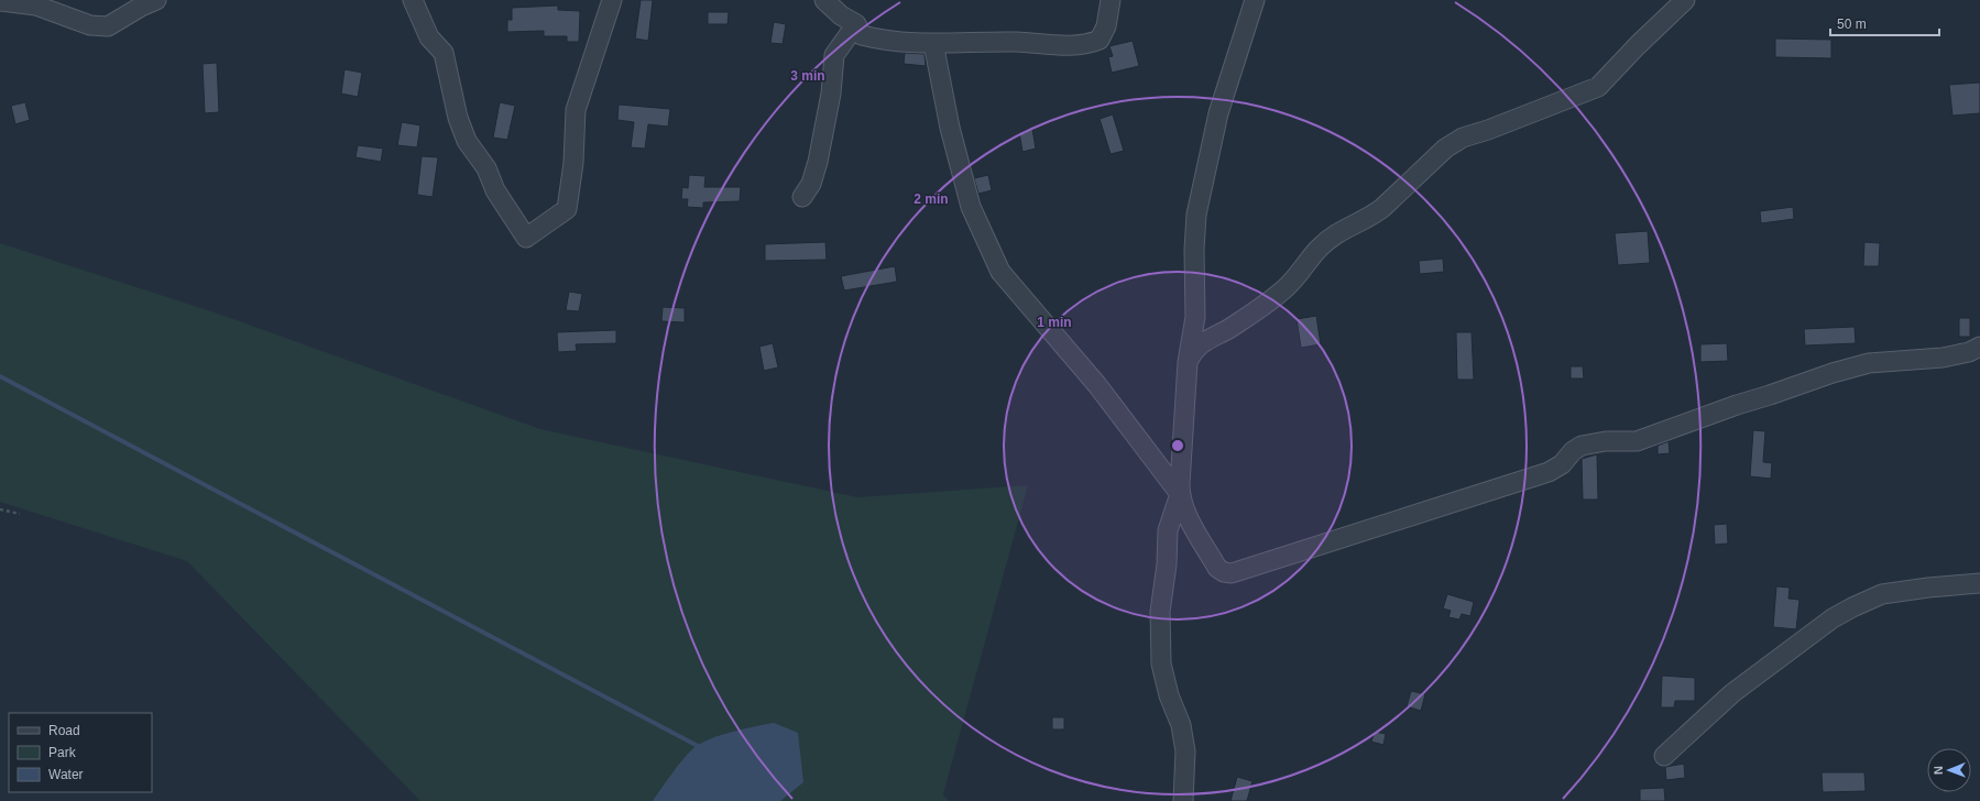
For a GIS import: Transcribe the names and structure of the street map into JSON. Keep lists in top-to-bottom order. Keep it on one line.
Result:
{"legend":["Road","Park","Water"],"scale_bar":"50 m","north":"left","rings":["3 min","2 min","1 min"]}
